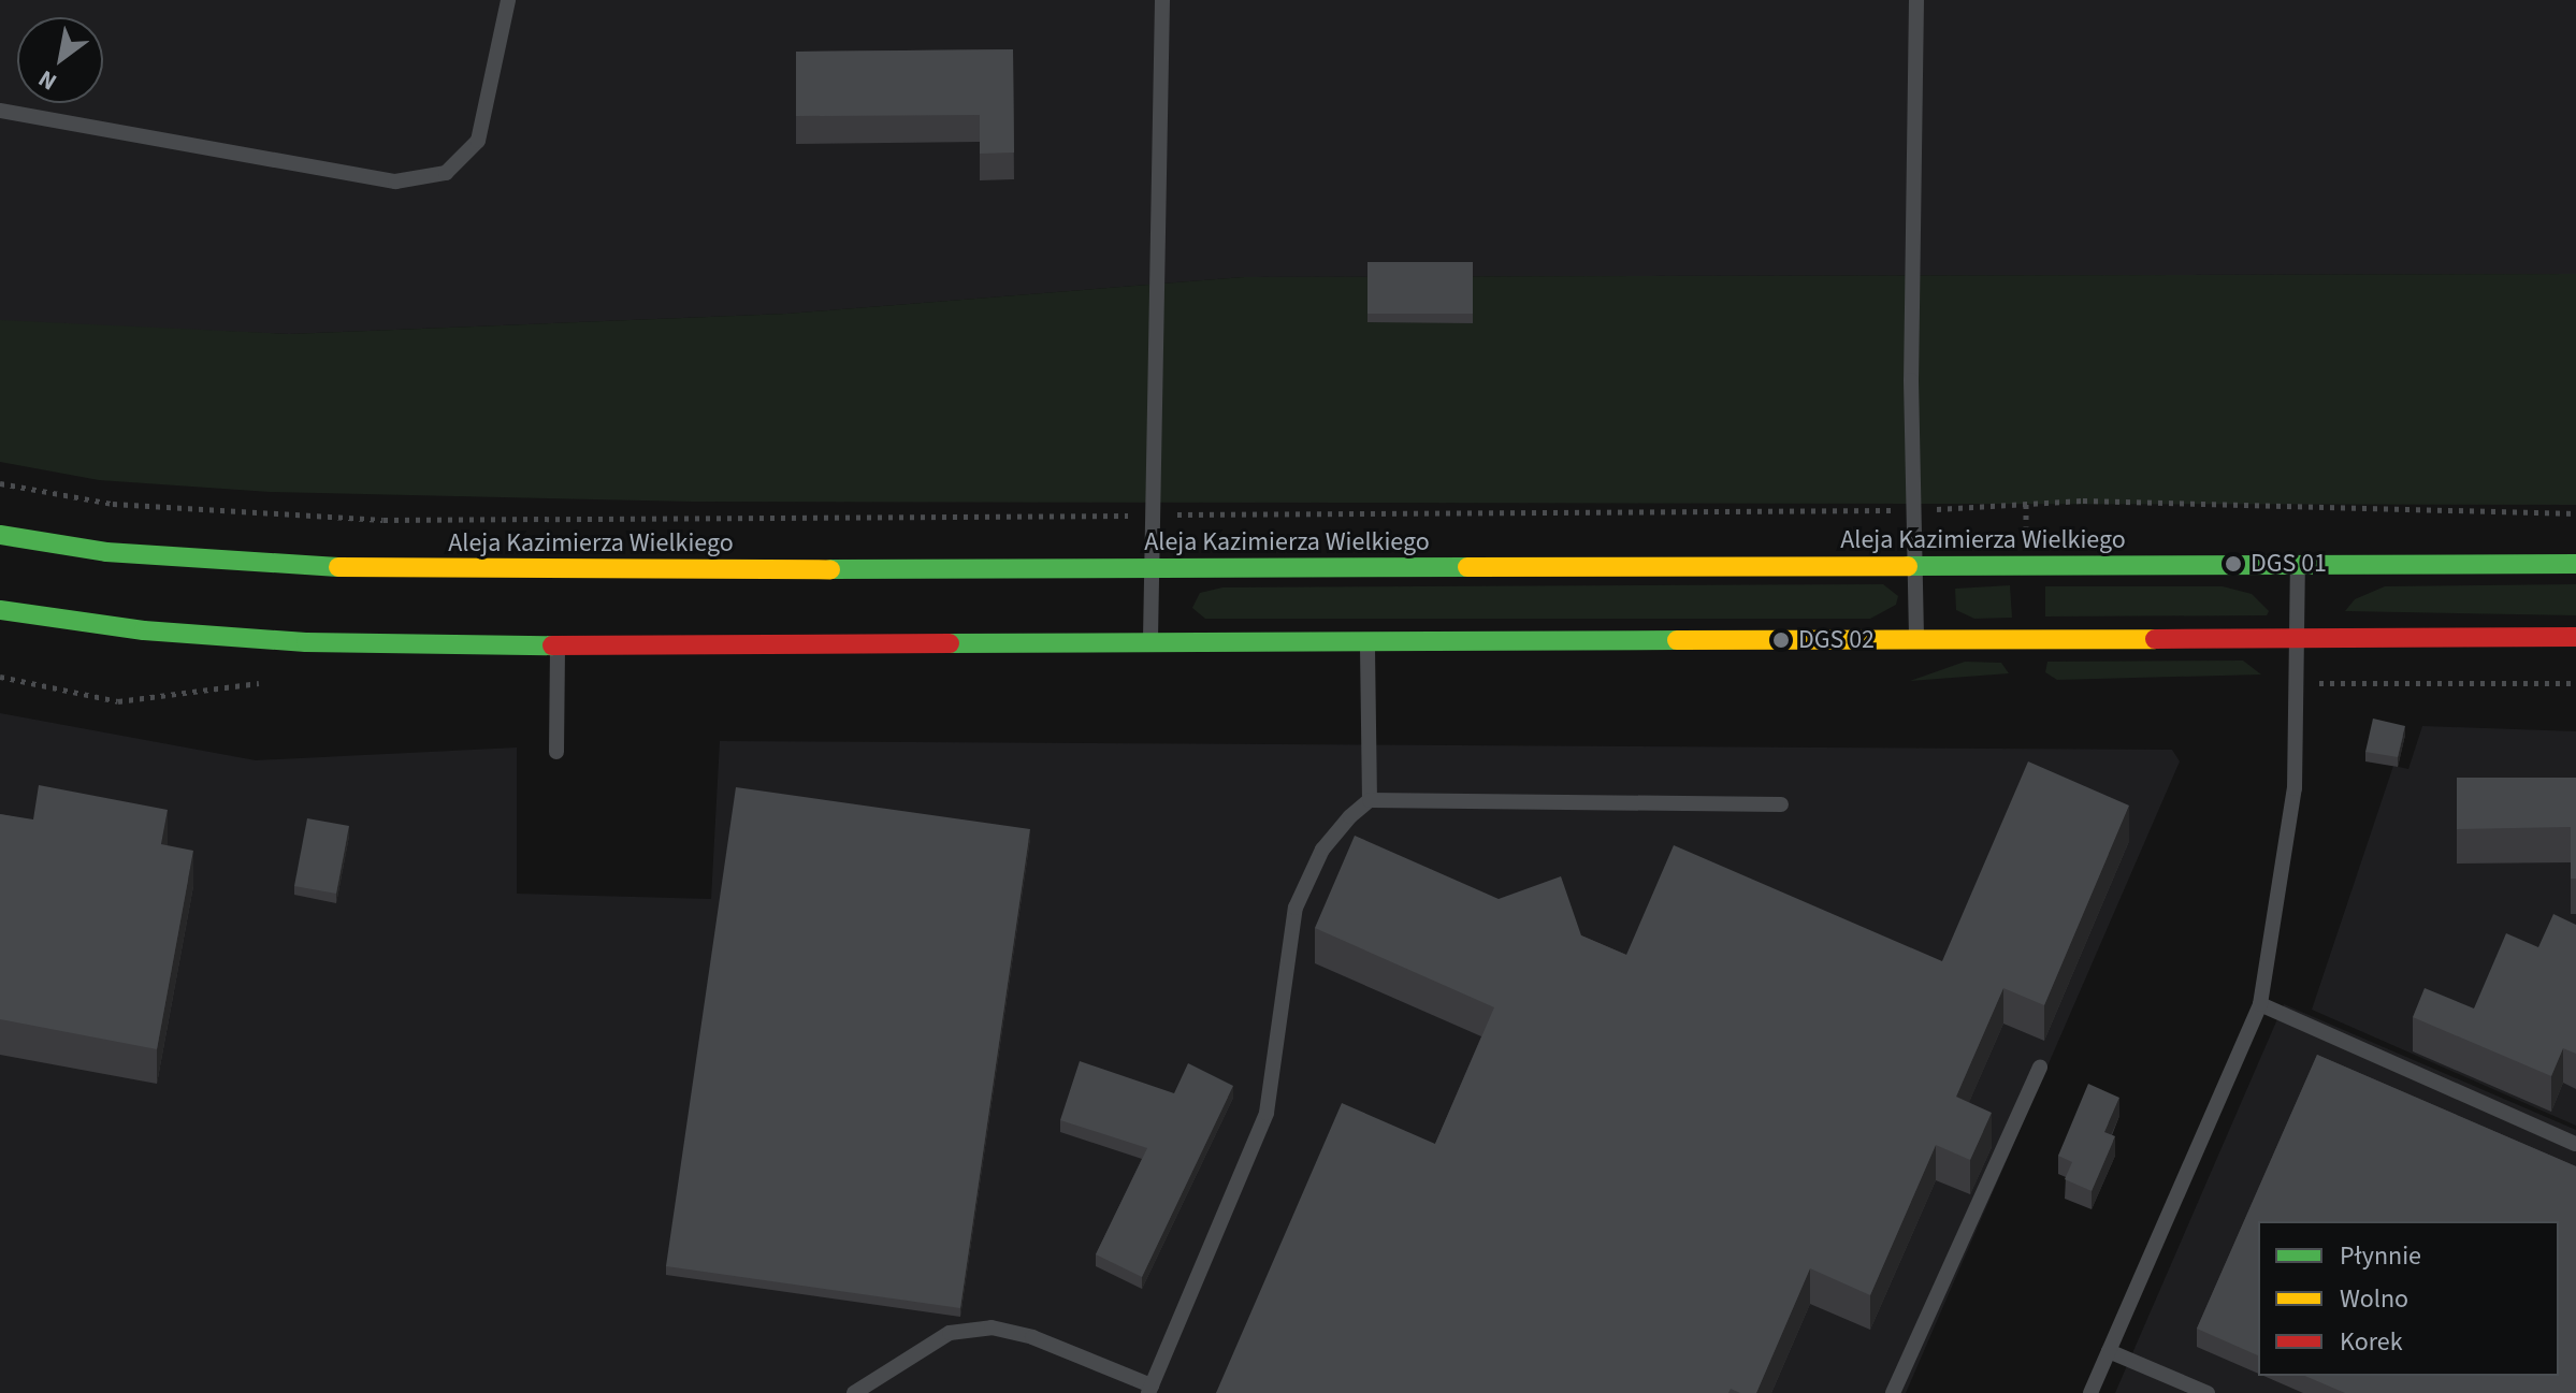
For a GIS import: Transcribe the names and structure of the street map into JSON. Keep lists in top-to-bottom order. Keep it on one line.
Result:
{"streets":{"main road":["Aleja Kazimierza Wielkiego"]},"places":["DGS 01","DGS 02"],"legend":["Płynnie","Wolno","Korek"],"north":"bottom left"}
